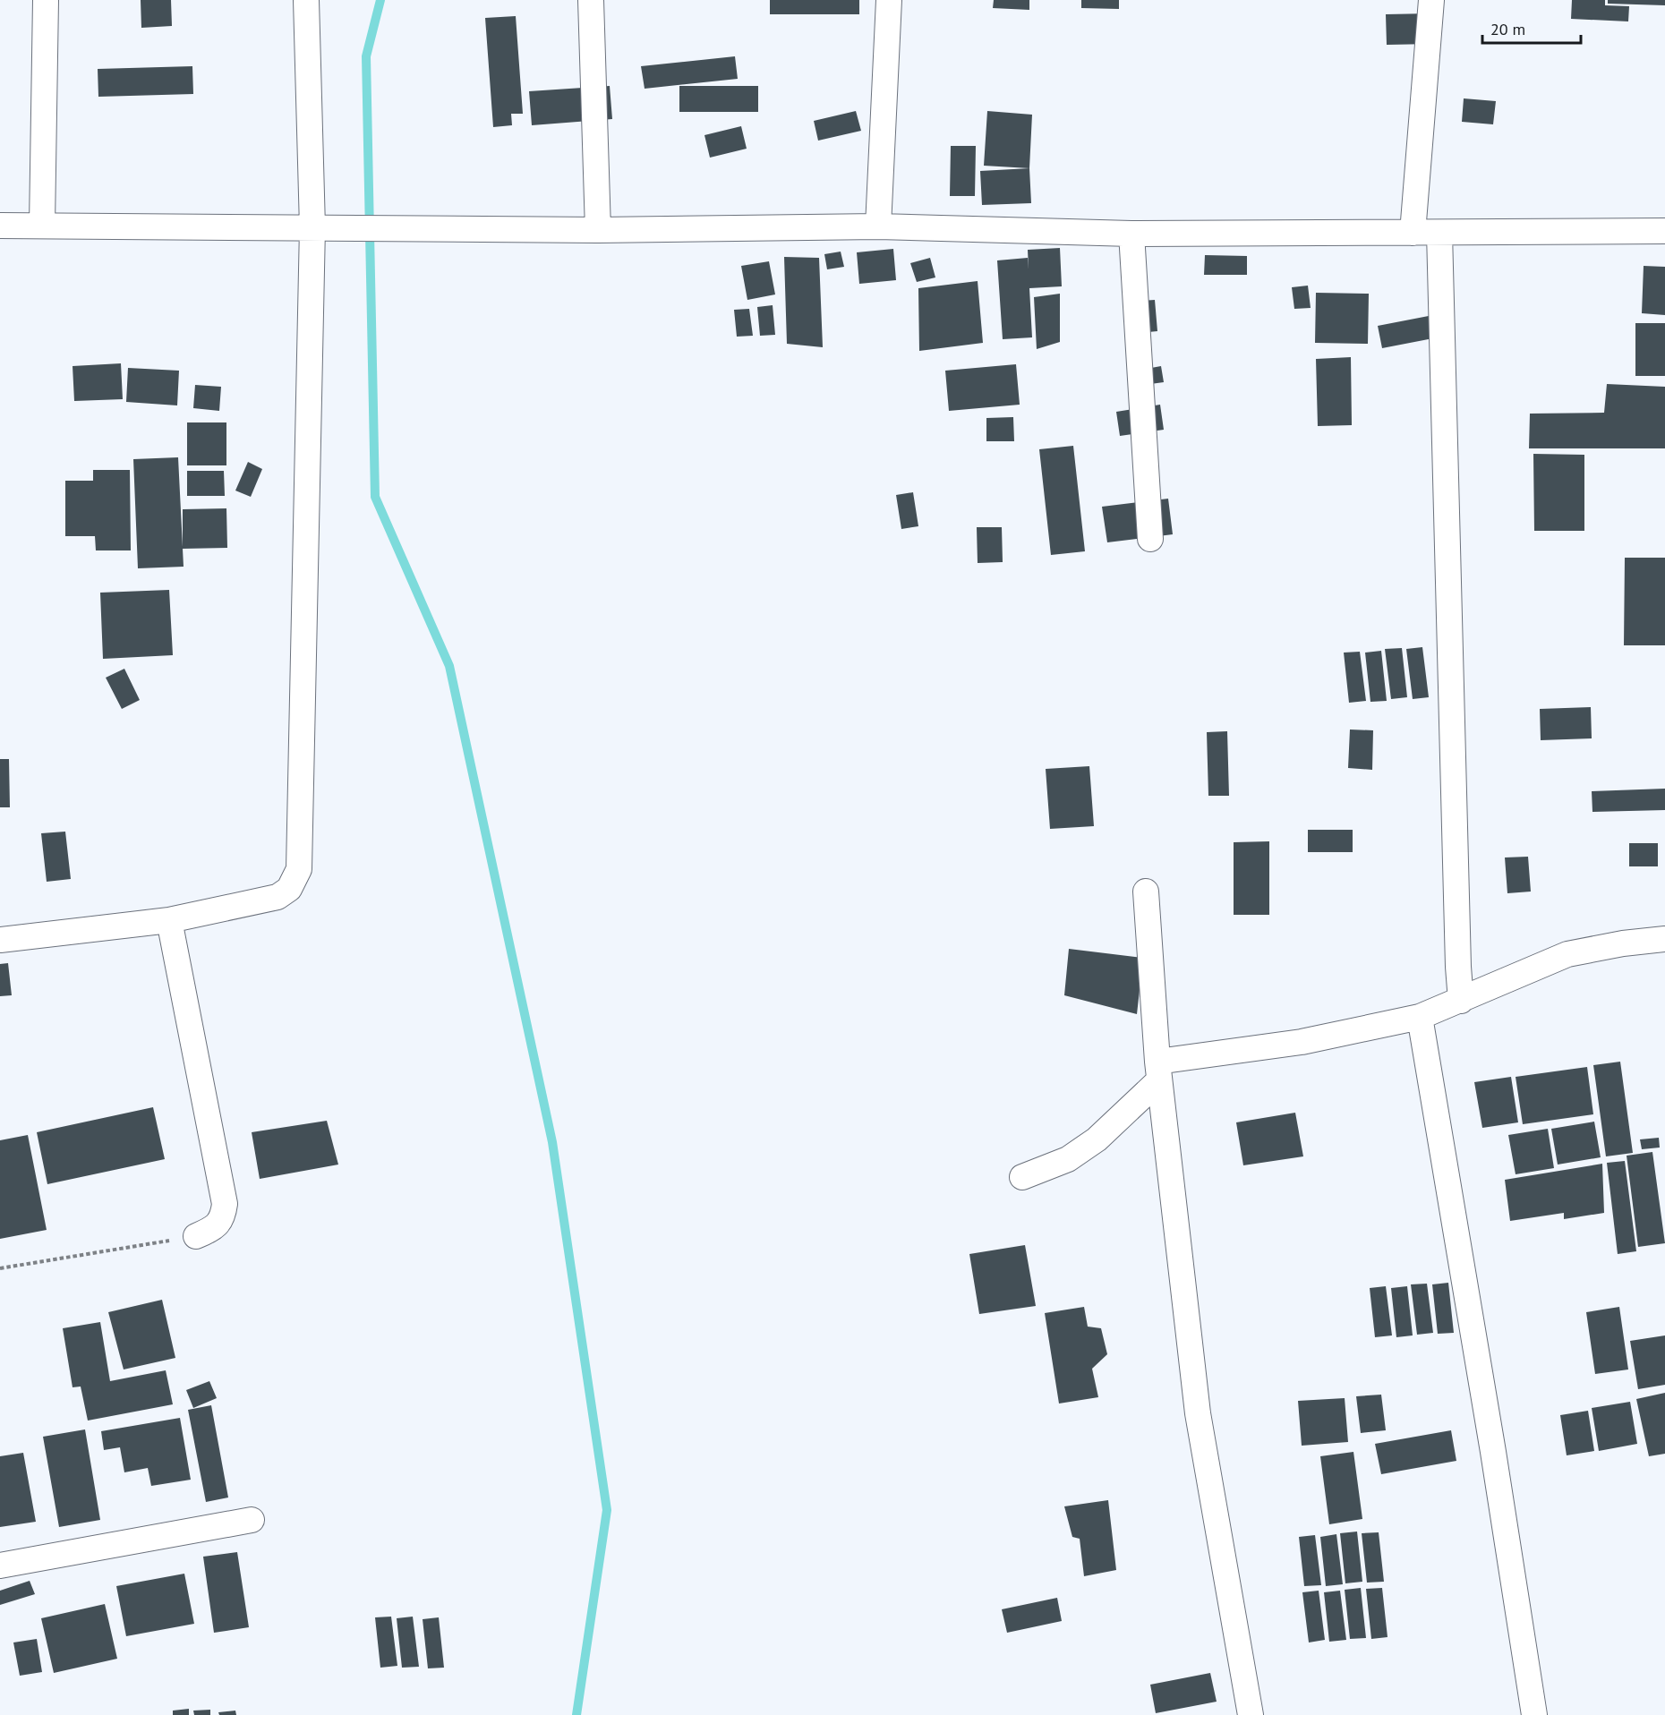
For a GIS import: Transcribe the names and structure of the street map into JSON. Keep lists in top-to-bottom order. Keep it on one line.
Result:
{"scale_bar":"20 m"}
